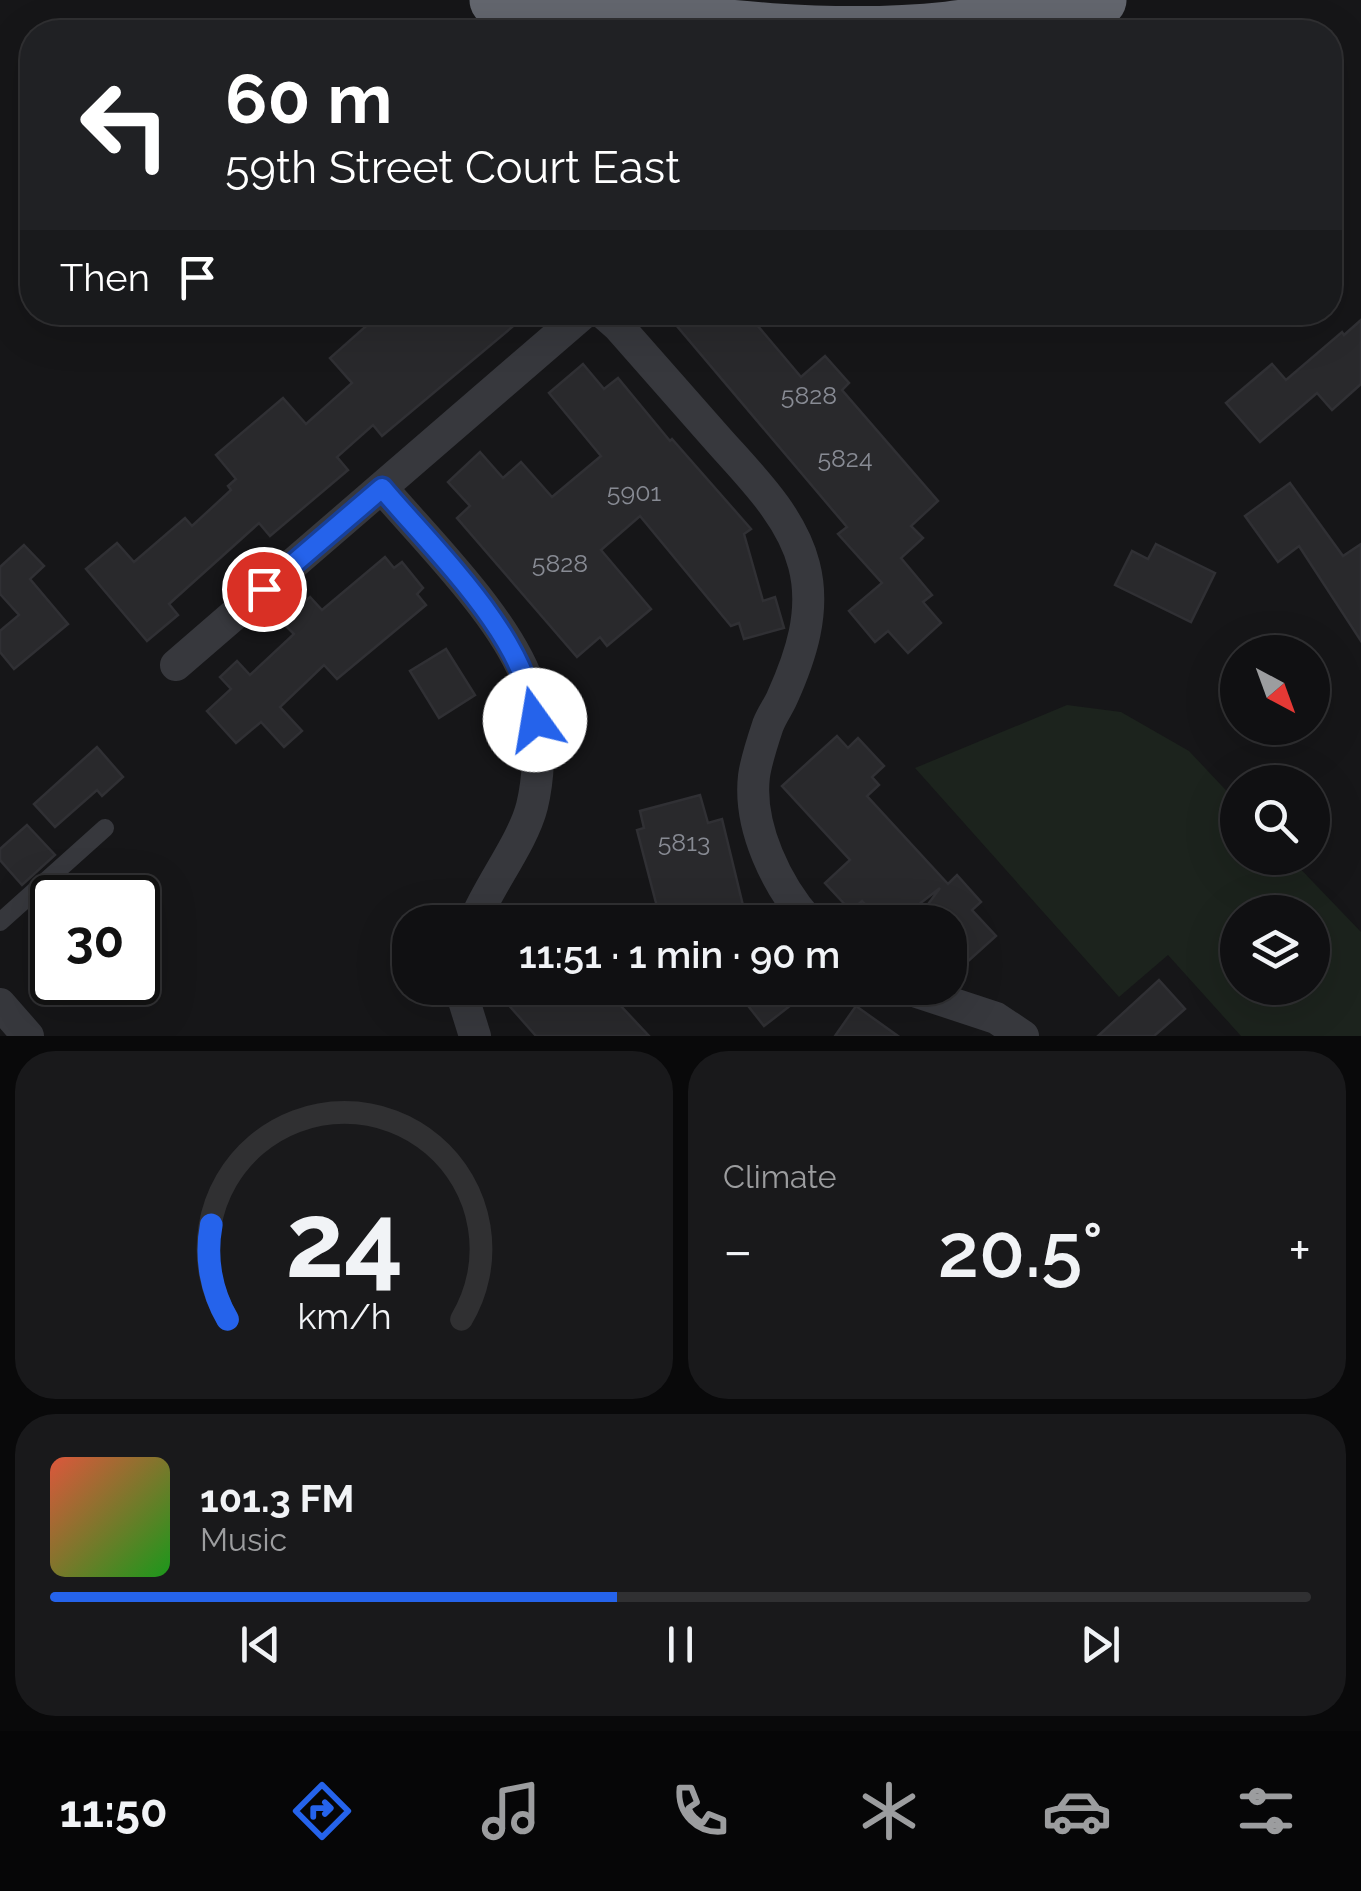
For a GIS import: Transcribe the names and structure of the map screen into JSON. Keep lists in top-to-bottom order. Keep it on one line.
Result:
{"house_numbers":["5828","5824","5901","5828","5813"],"north":"bottom right","page":{"turn":["60 m","59th Street Court East"],"then":"Then","limit":"30","trip":"11:51 · 1 min · 90 m","tile":"Climate","heat":["−","20.5°","+"],"song":["101.3 FM","Music"],"tabs":"11:50","gauge":["24","km/h"]}}
